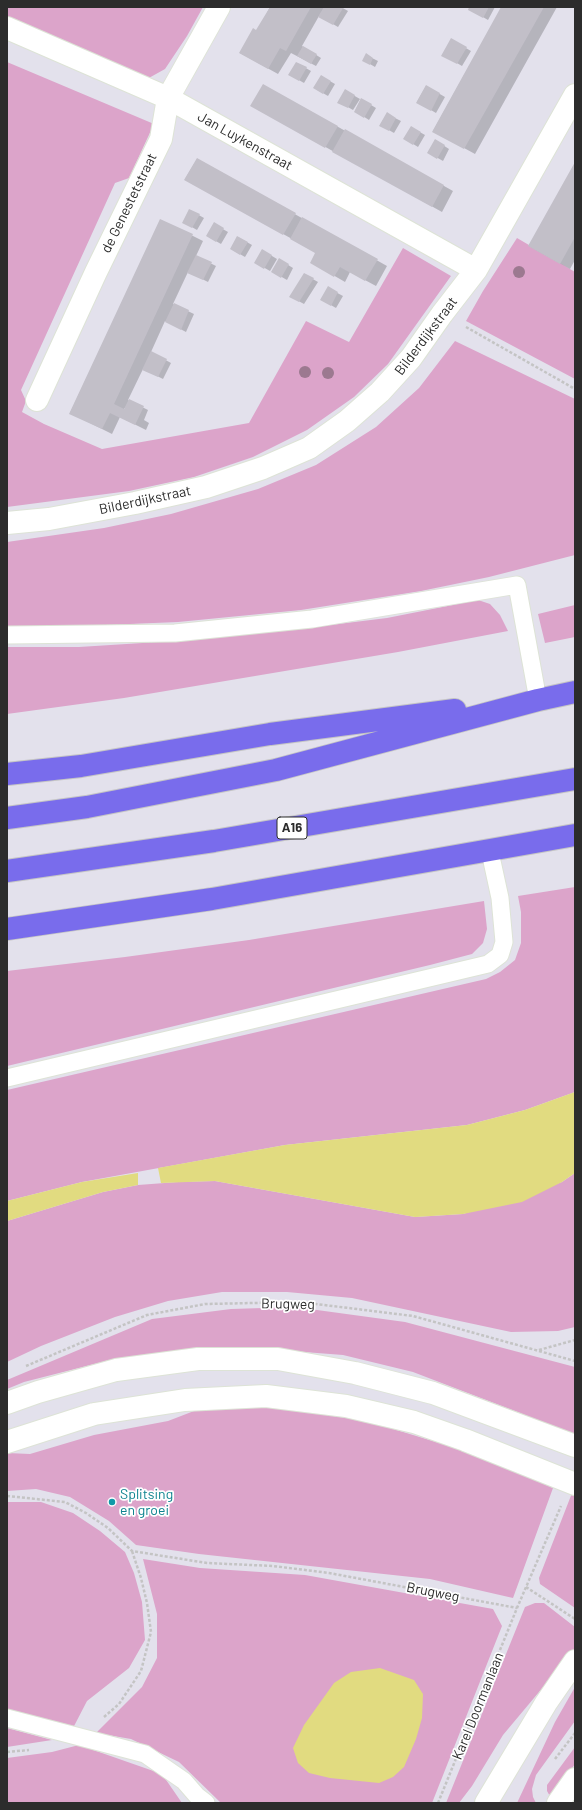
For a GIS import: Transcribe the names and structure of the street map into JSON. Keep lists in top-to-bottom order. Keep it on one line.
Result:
{"streets":{"highway":["A16"],"street":["Jan Luykenstraat","de Genestetstraat","Bilderdijkstraat"],"path":["Brugweg","Karel Doormanlaan"]},"crossings":[["Jan Luykenstraat","de Genestetstraat"],["Jan Luykenstraat","Bilderdijkstraat"],["Brugweg","Karel Doormanlaan"]],"places":["Splitsing en groei"]}
